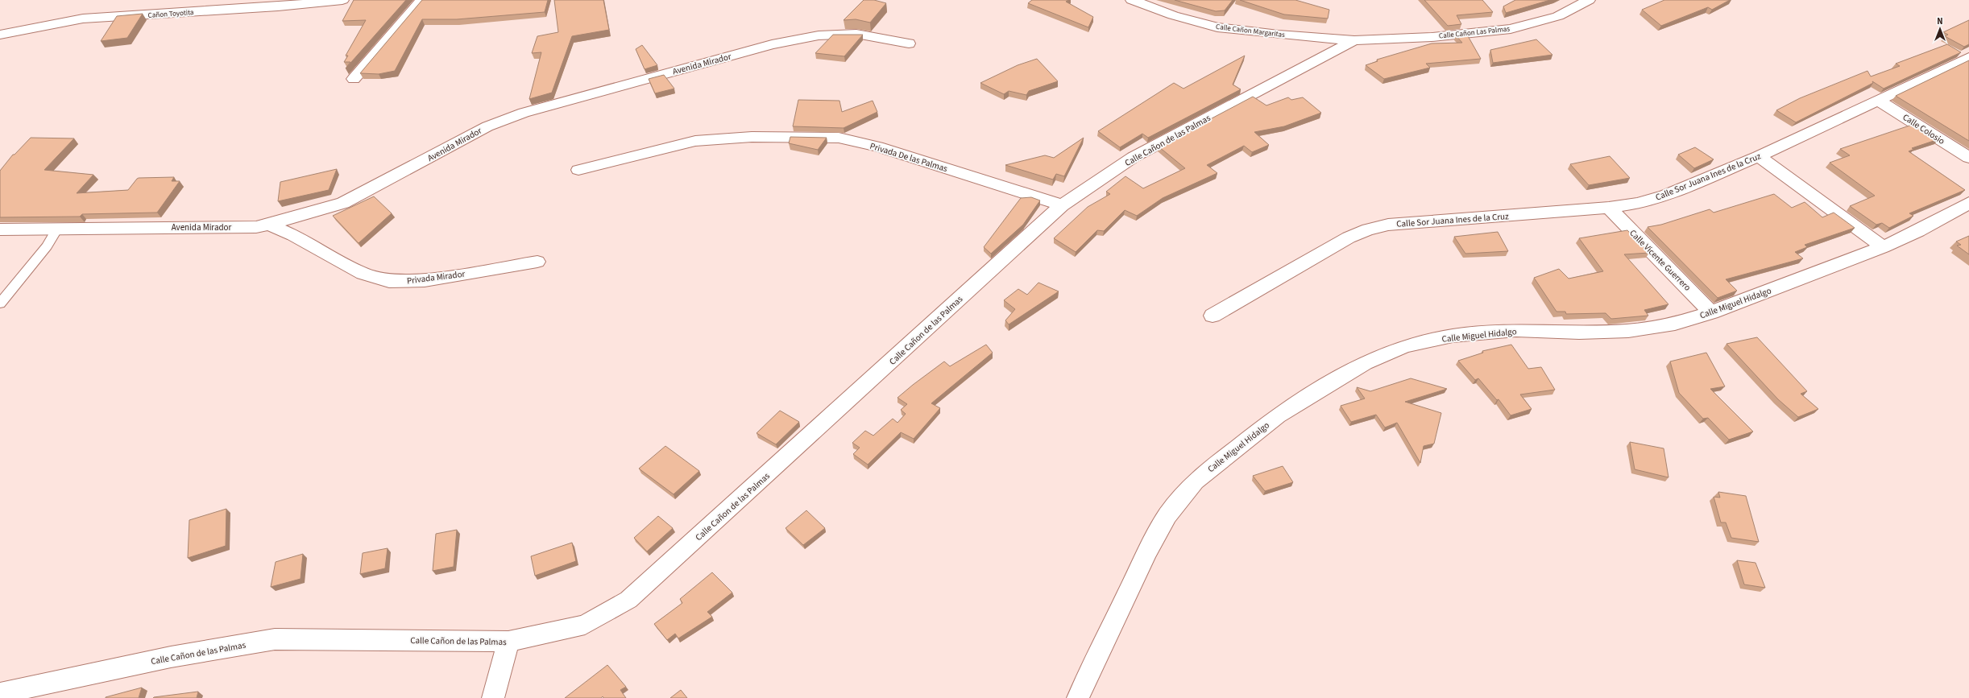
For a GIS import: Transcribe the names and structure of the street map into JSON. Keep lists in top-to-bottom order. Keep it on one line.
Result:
{"streets":{"street":["Cañon Toyotita","Calle Cañon Margaritas","Calle Cañon Las Palmas","Avenida Mirador","Calle Colosio","Calle Cañon de las Palmas","Privada De las Palmas","Calle Sor Juana Ines de la Cruz","Calle Vicente Guerrero","Privada Mirador","Calle Miguel Hidalgo"]},"crossings":[["Calle Cañon Margaritas","Calle Cañon Las Palmas"],["Calle Cañon Margaritas","Calle Cañon de las Palmas"],["Calle Cañon Las Palmas","Calle Cañon de las Palmas"],["Avenida Mirador","Privada Mirador"],["Calle Colosio","Calle Sor Juana Ines de la Cruz"],["Calle Cañon de las Palmas","Privada De las Palmas"],["Calle Sor Juana Ines de la Cruz","Calle Vicente Guerrero"],["Calle Vicente Guerrero","Calle Miguel Hidalgo"]],"north":"top"}
